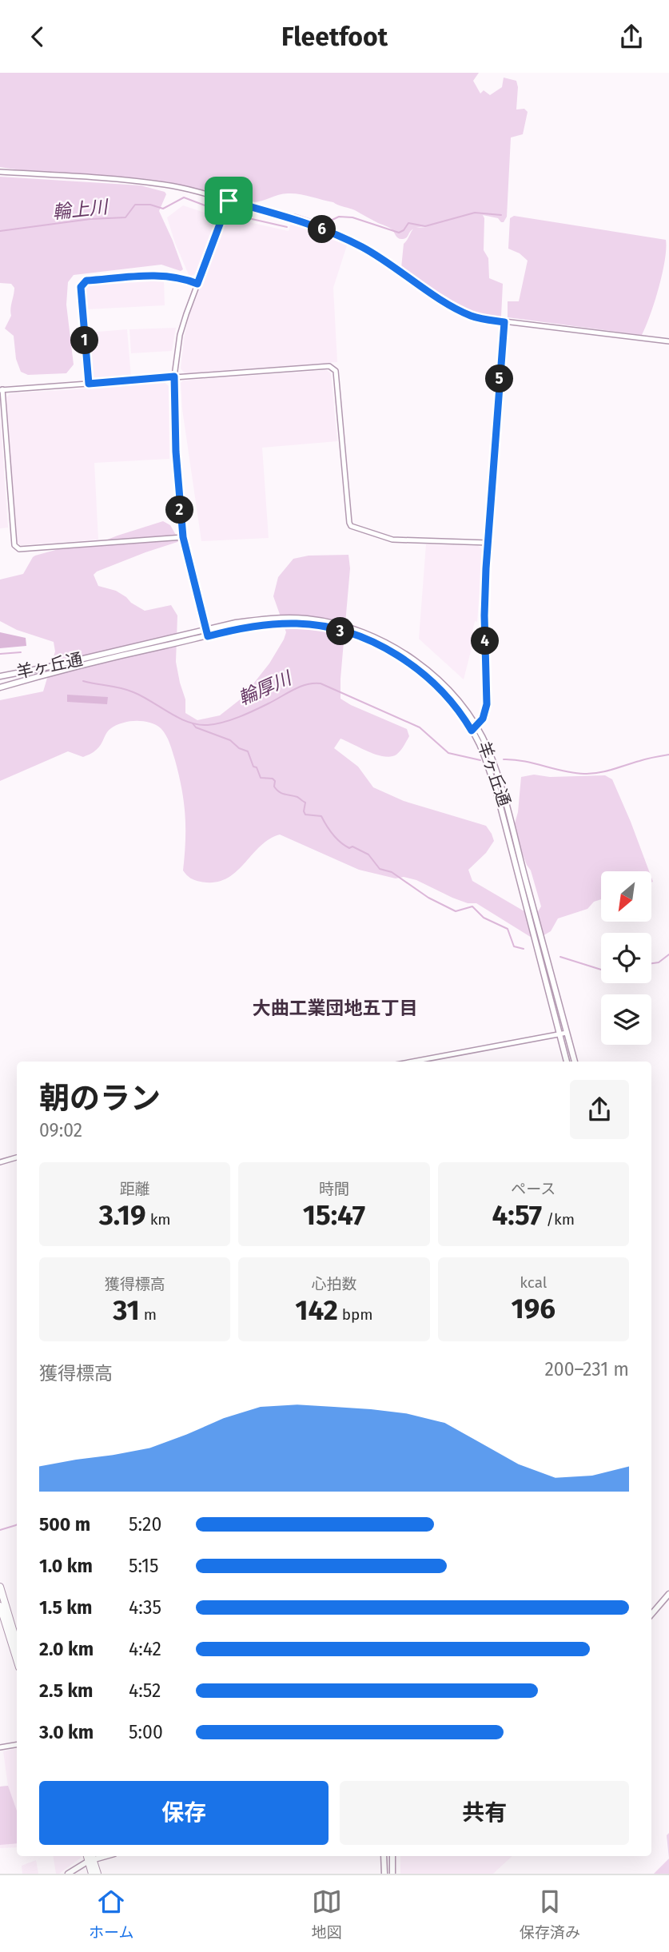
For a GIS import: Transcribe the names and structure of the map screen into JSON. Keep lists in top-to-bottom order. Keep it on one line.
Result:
{"streets":{"main road":["羊ヶ丘通"]},"districts":["大曲工業団地五丁目"],"water":["輪上川","輪厚川"],"north":"bottom left","page":{"header":"Fleetfoot","pins":["6","1","5","2","3","4"],"heading":["朝のラン","09:02"],"stats":[["距離","3.19 km"],["時間","15:47"],["ペース","4:57 /km"],["獲得標高","31 m"],["心拍数","142 bpm"],["kcal","196"]],"chart":["獲得標高","200–231 m"],"list":[{"name":"500 m","note":"5:20"},{"name":"1.0 km","note":"5:15"},{"name":"1.5 km","note":"4:35"},{"name":"2.0 km","note":"4:42"},{"name":"2.5 km","note":"4:52"},{"name":"3.0 km","note":"5:00"}],"buttons":["保存","共有"],"tabs":["ホーム","地図","保存済み"]}}
